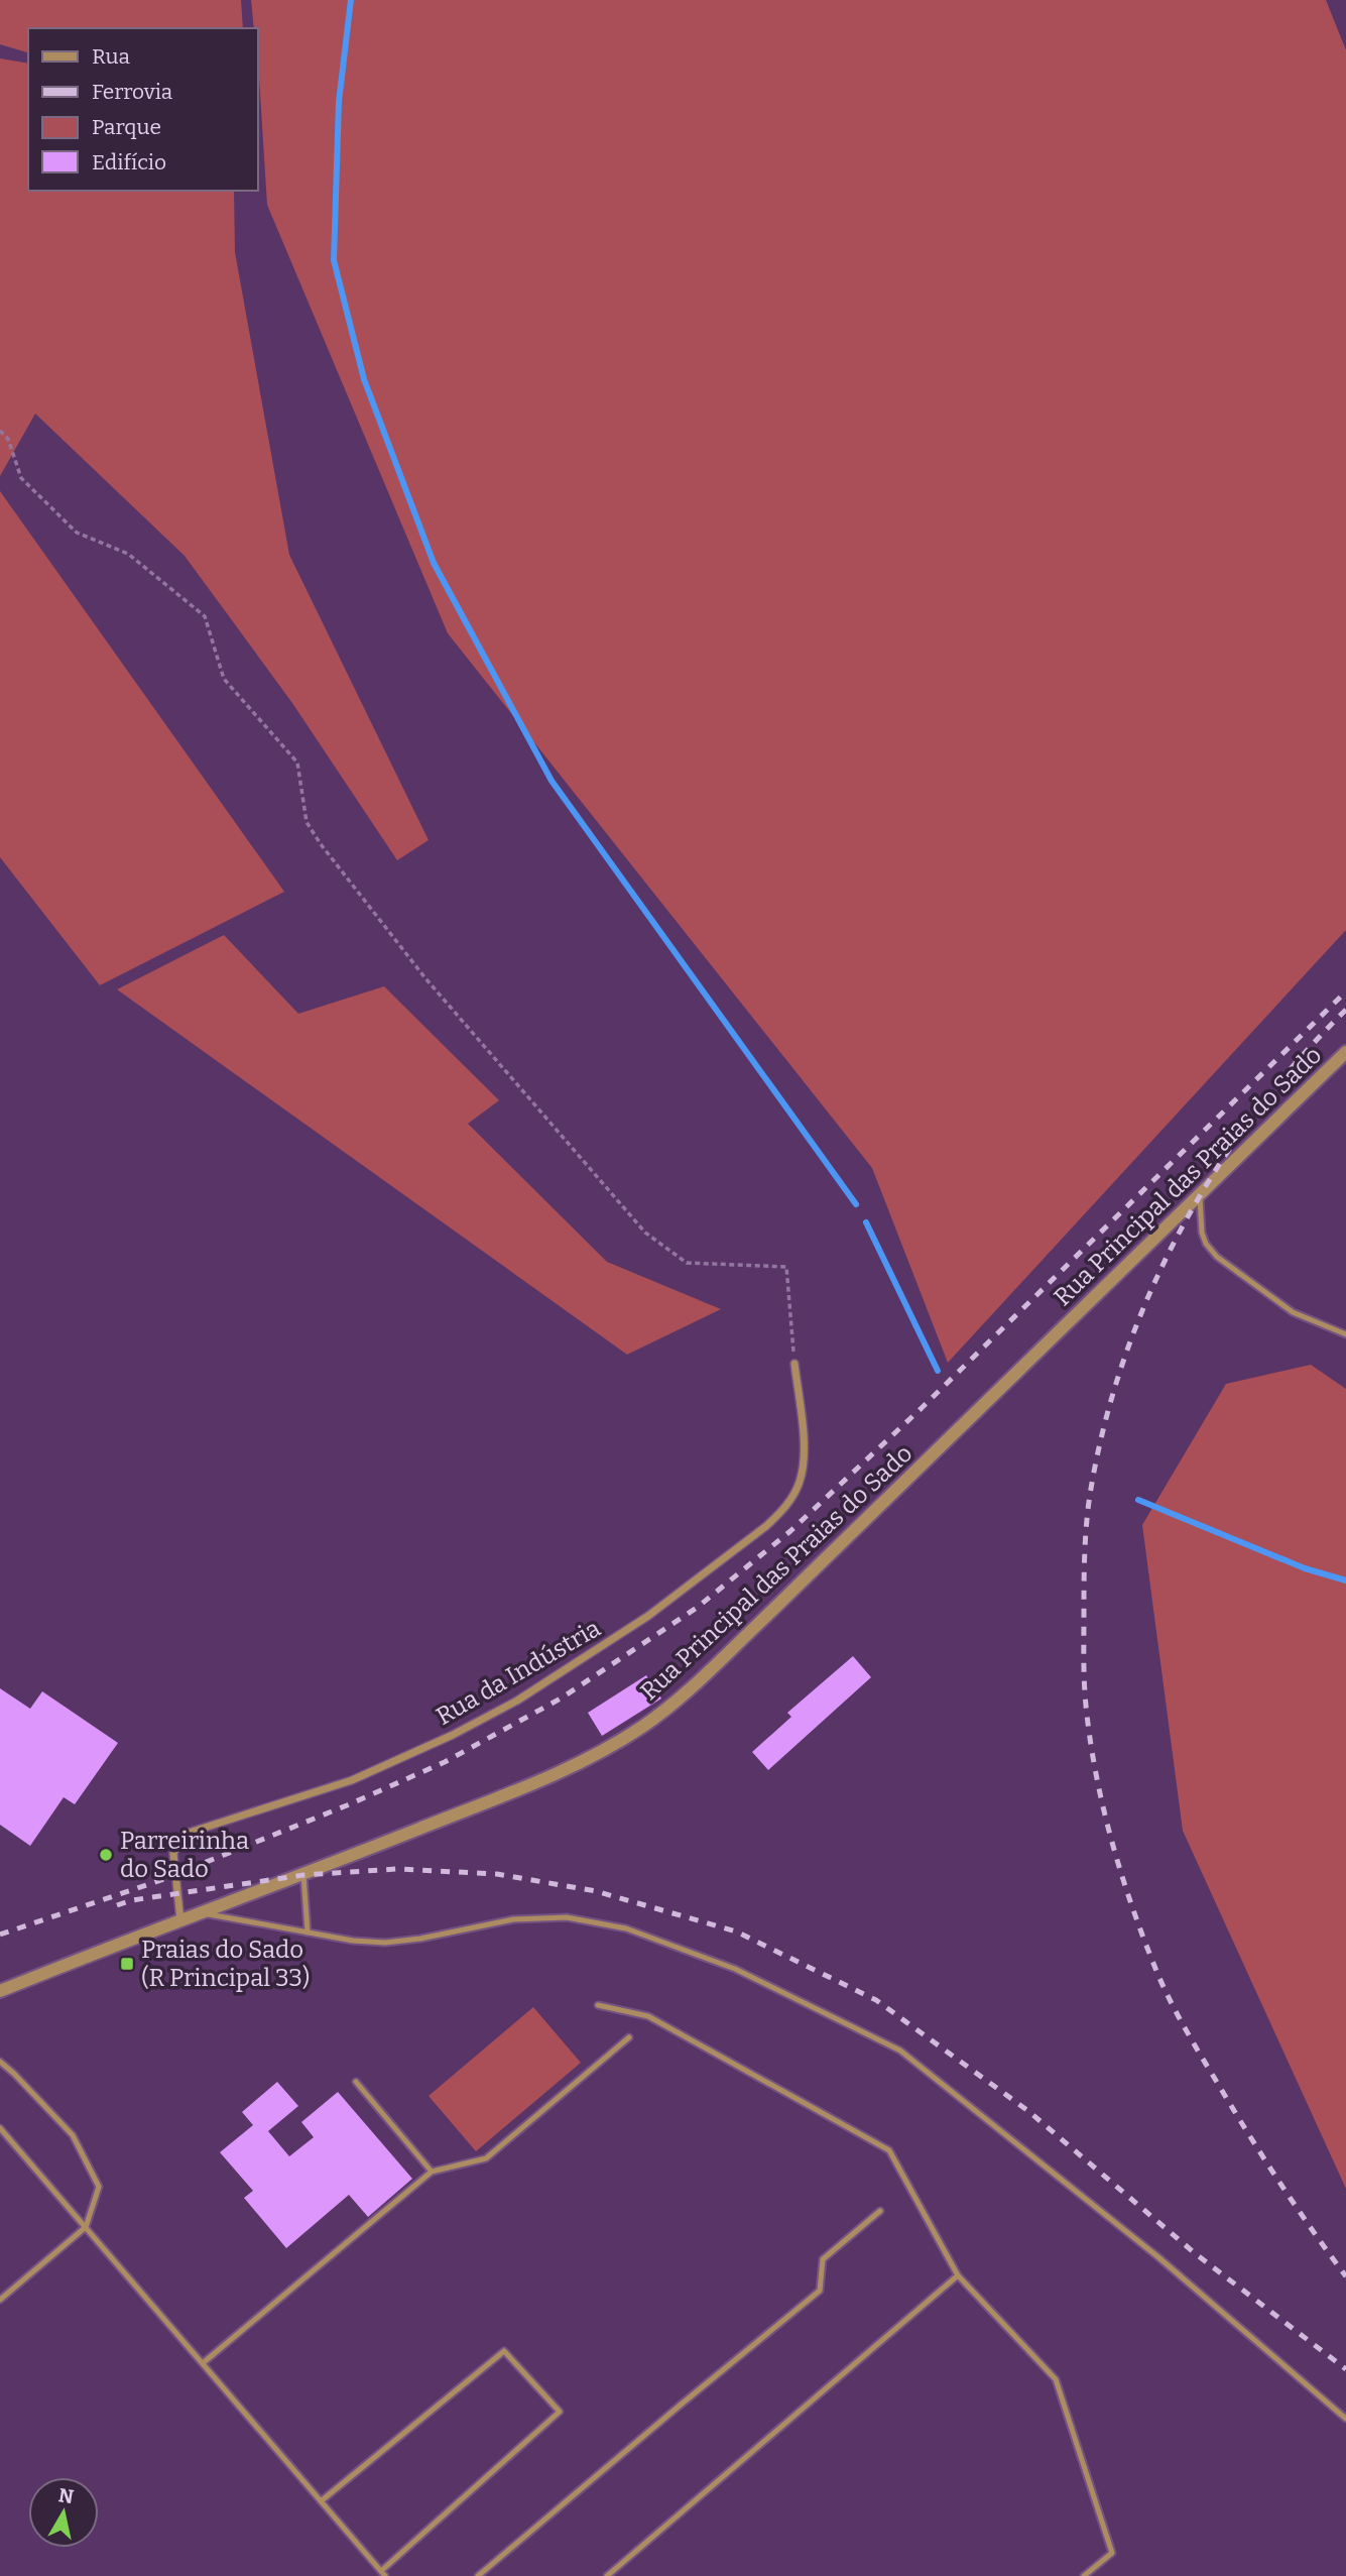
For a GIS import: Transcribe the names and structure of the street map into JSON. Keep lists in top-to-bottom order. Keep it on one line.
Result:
{"streets":{"street":["Rua Principal das Praias do Sado","Rua da Indústria"]},"crossings":[["Rua Principal das Praias do Sado","Rua da Indústria"]],"places":{"other":["Parreirinha do Sado"],"transit":["Praias do Sado (R Principal 33)"]},"legend":["Rua","Ferrovia","Parque","Edifício"],"north":"top"}
